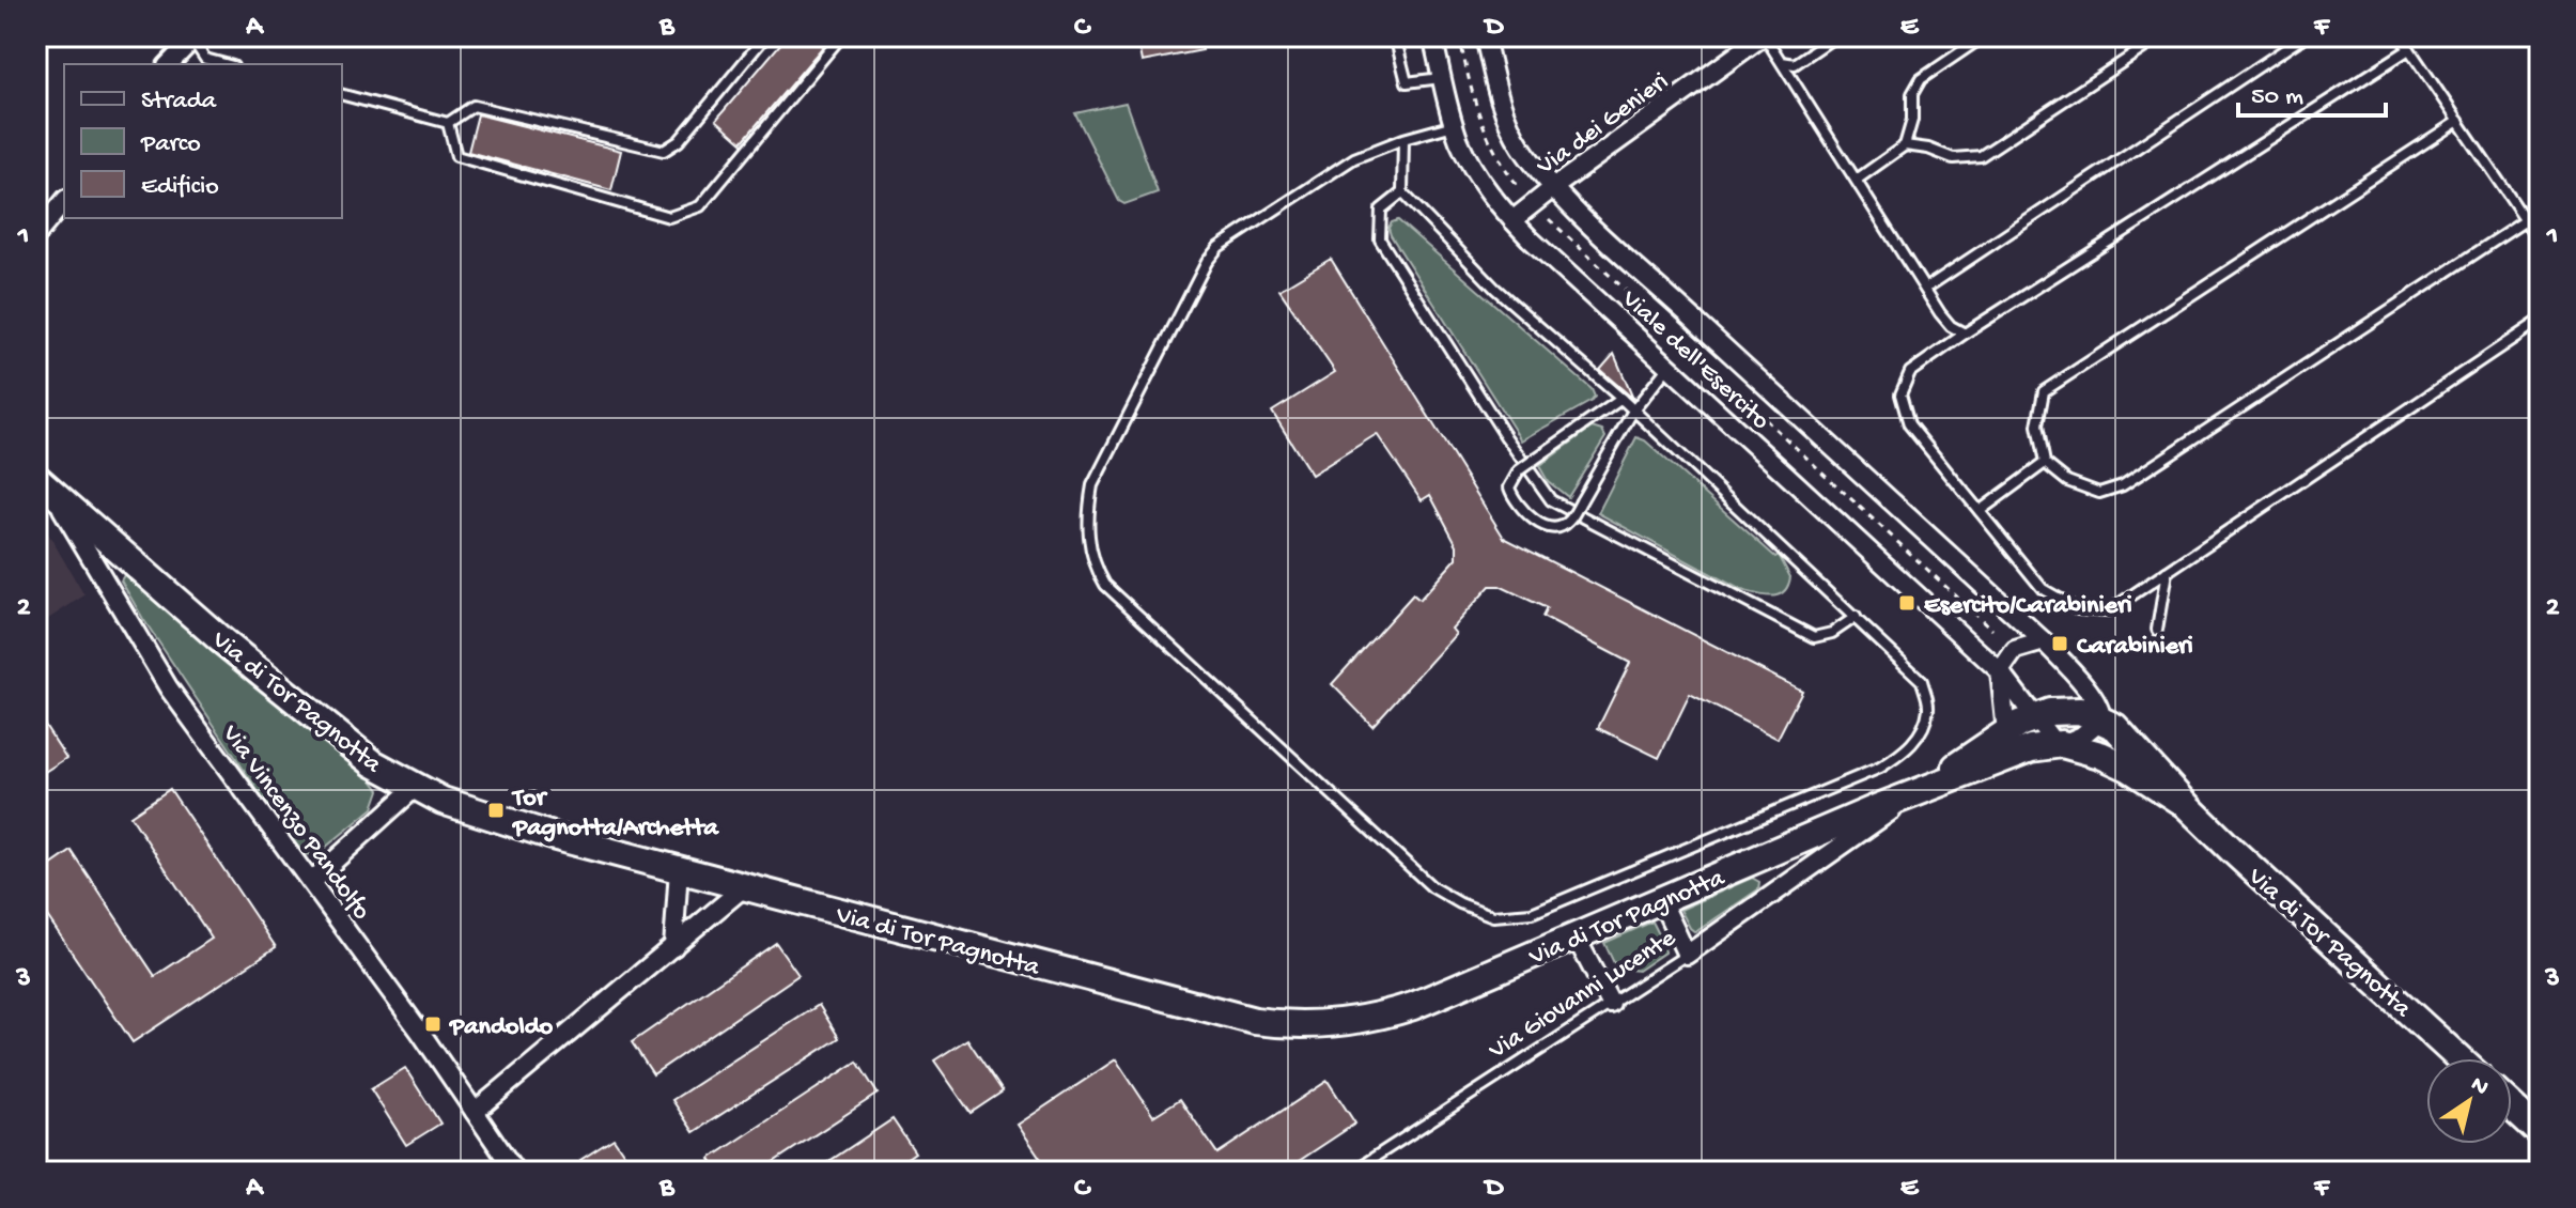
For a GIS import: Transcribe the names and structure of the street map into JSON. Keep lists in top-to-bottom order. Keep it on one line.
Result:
{"streets":{"street":["Via dei Genieri","Viale dell'Esercito","Via di Tor Pagnotta","Via Vincenzo Pandolfo","Via Giovanni Lucente"]},"crossings":[["Via dei Genieri","Viale dell'Esercito"],["Viale dell'Esercito","Via di Tor Pagnotta"],["Via di Tor Pagnotta","Via Vincenzo Pandolfo"],["Via di Tor Pagnotta","Via Giovanni Lucente"]],"places":{"transit":["Esercito/Carabinieri","Carabinieri","Tor Pagnotta/Archetta","Pandoldo"]},"legend":["Strada","Parco","Edificio"],"scale_bar":"50 m","north":"top right","grid":{"columns":["A","B","C","D","E","F"],"rows":["1","2","3"]}}
